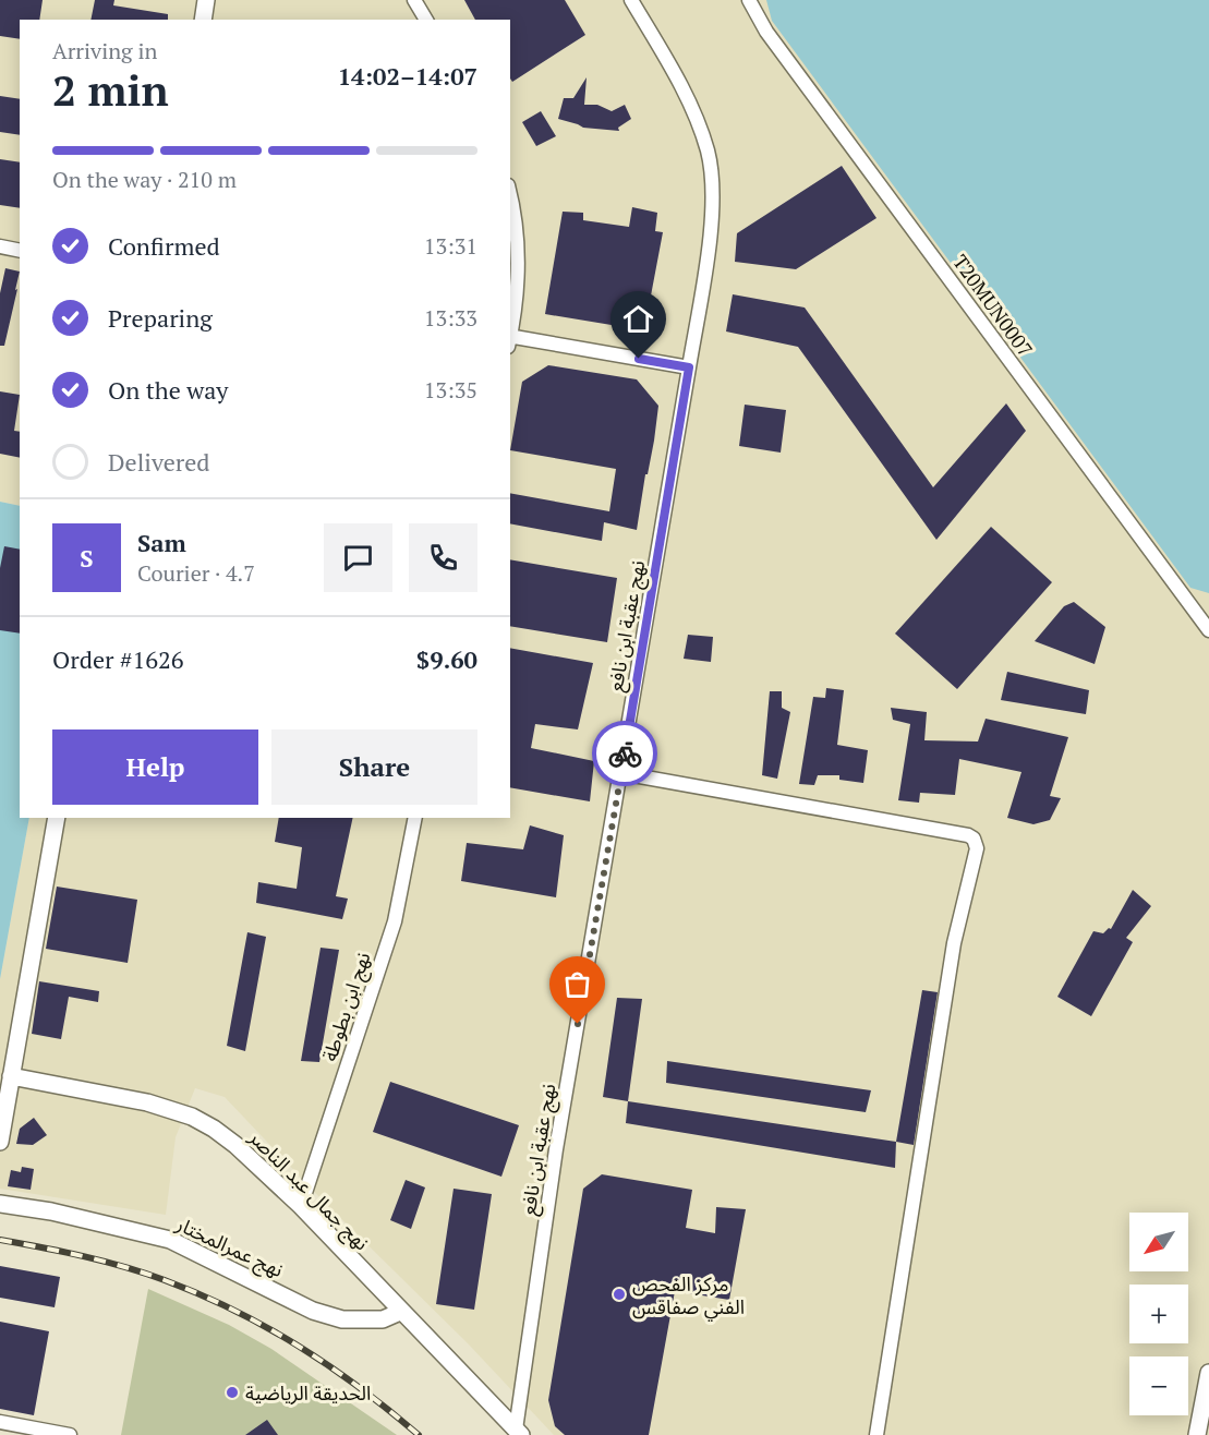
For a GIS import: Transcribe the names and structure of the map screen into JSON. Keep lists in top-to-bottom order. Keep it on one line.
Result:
{"streets":{"street":["T20MUN0007","نهج عقبة ابن نافع","نهج ابن بطوطة","نهج جمال عبد الناصر","نهج عمرالمختار"]},"crossings":[["نهج عقبة ابن نافع","نهج جمال عبد الناصر"],["نهج ابن بطوطة","نهج جمال عبد الناصر"],["نهج جمال عبد الناصر","نهج عمرالمختار"]],"places":["مركز الفحص الفني صفاقس","الحديقة الرياضية"],"north":"bottom left","page":{"heading":["2 min","Arriving in","14:02–14:07"],"panel":["Sam","Courier · 4.7","Order #1626","$9.60"],"bar":"On the way · 210 m","list":[["Confirmed","13:31"],["Preparing","13:33"],["On the way","13:35"],"Delivered"],"round":"S","buttons":["Help","Share"],"map_buttons":["+","−"]}}
